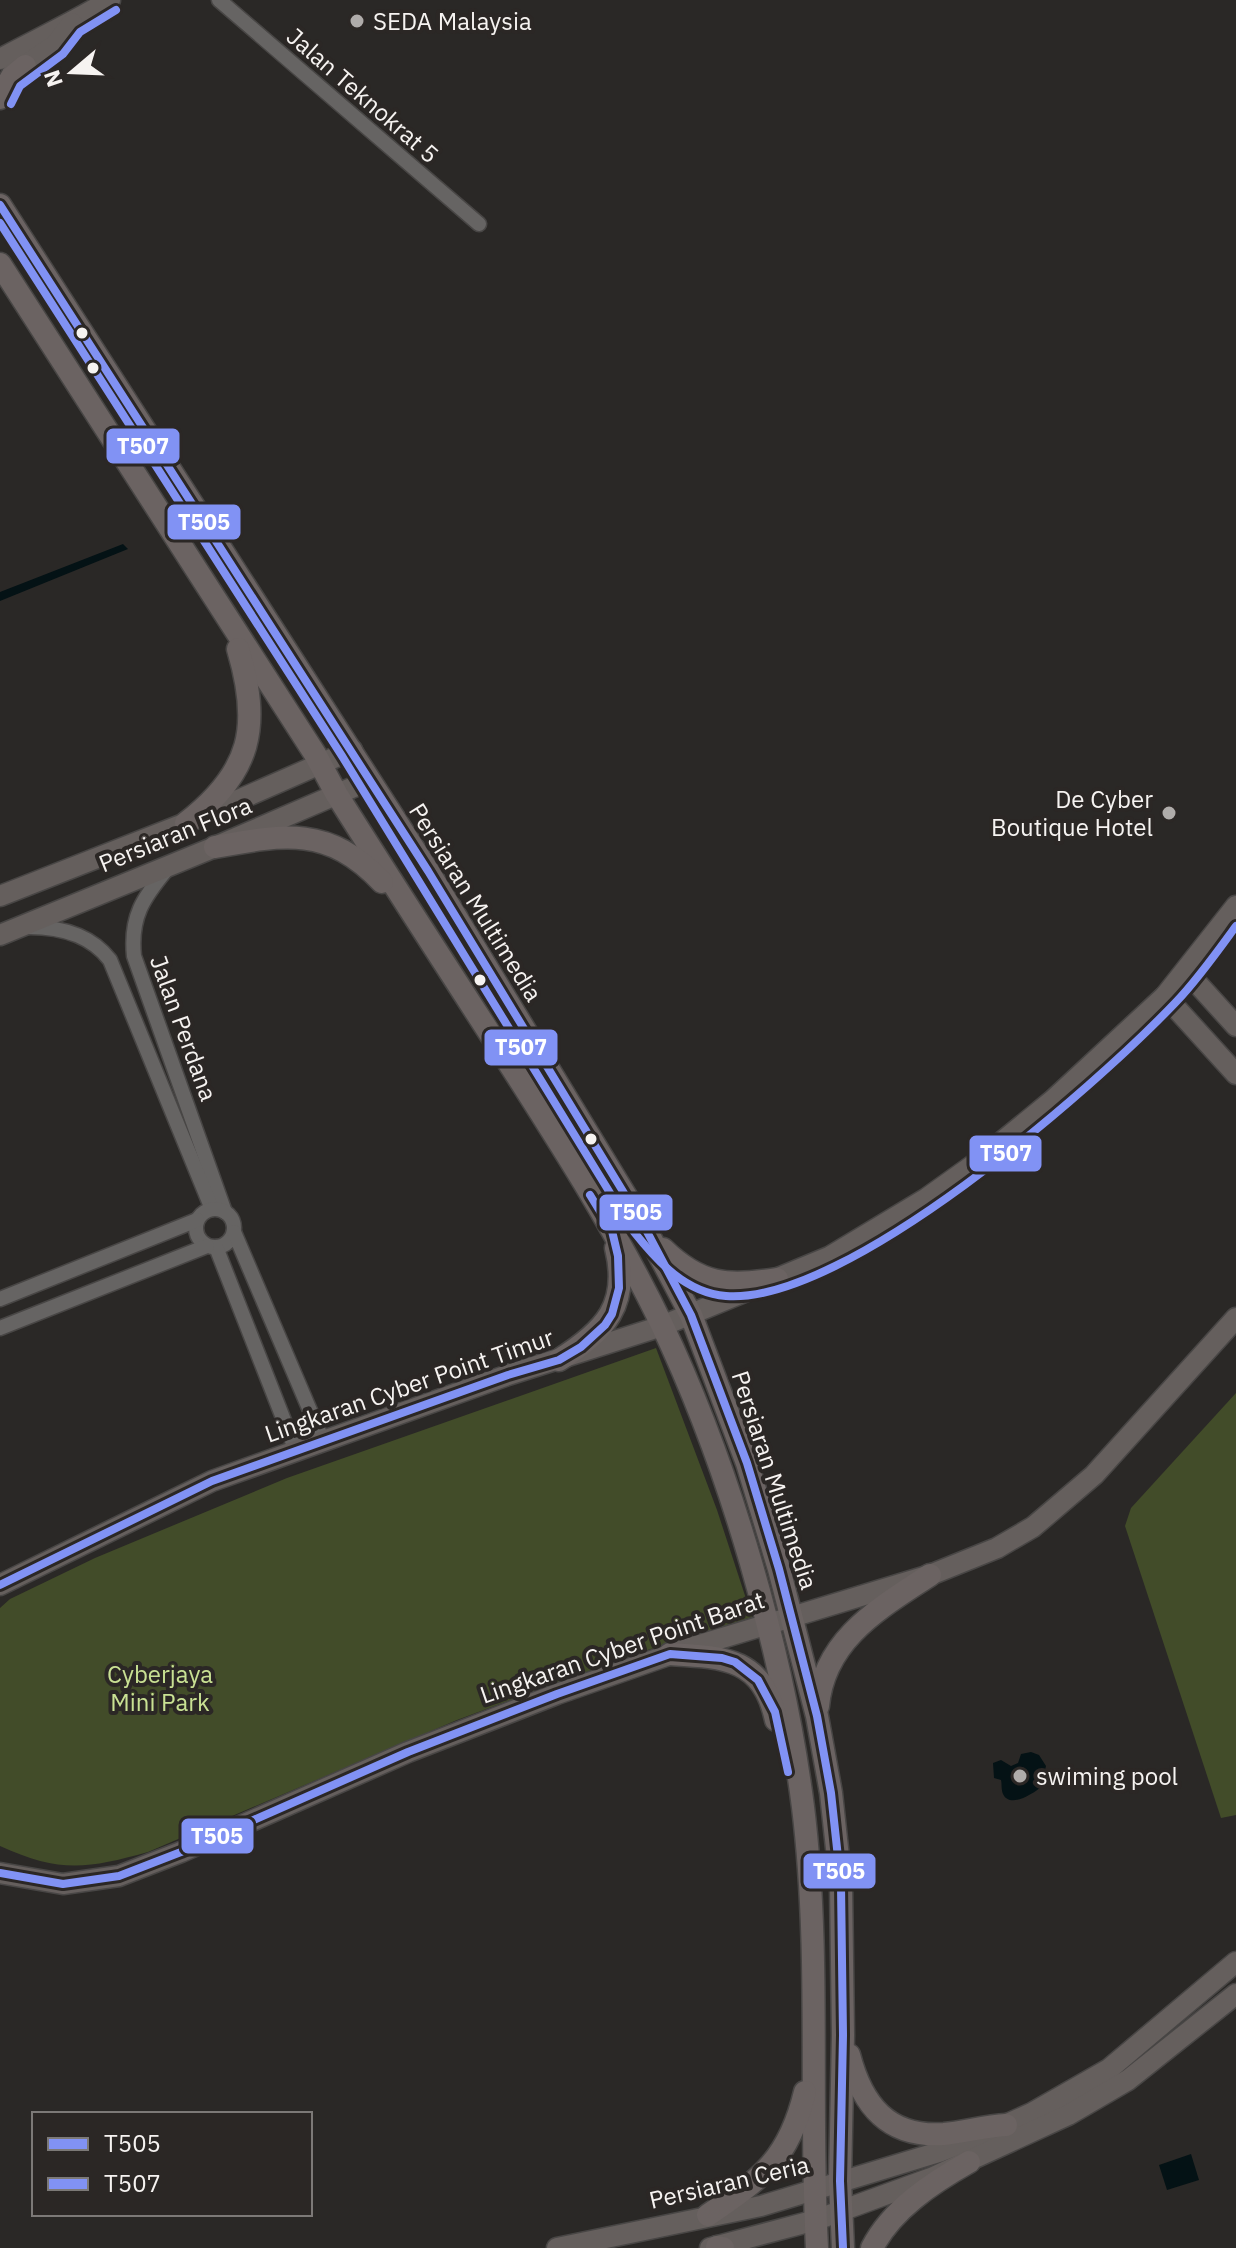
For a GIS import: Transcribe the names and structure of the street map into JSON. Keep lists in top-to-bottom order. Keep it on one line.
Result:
{"streets":{"main road":["Persiaran Flora","Persiaran Multimedia","Lingkaran Cyber Point Timur","Lingkaran Cyber Point Barat","Persiaran Ceria"],"street":["Jalan Teknokrat 5","Jalan Perdana"]},"crossings":[["Persiaran Flora","Persiaran Multimedia"],["Persiaran Flora","Jalan Perdana"],["Persiaran Multimedia","Lingkaran Cyber Point Timur"],["Persiaran Multimedia","Lingkaran Cyber Point Barat"],["Persiaran Multimedia","Persiaran Ceria"],["Jalan Perdana","Lingkaran Cyber Point Timur"]],"parks":["Cyberjaya Mini Park"],"places":["SEDA Malaysia","De Cyber Boutique Hotel","swiming pool"],"lines":["transit line T507","transit line T505"],"legend":["T505","T507"],"north":"left"}
